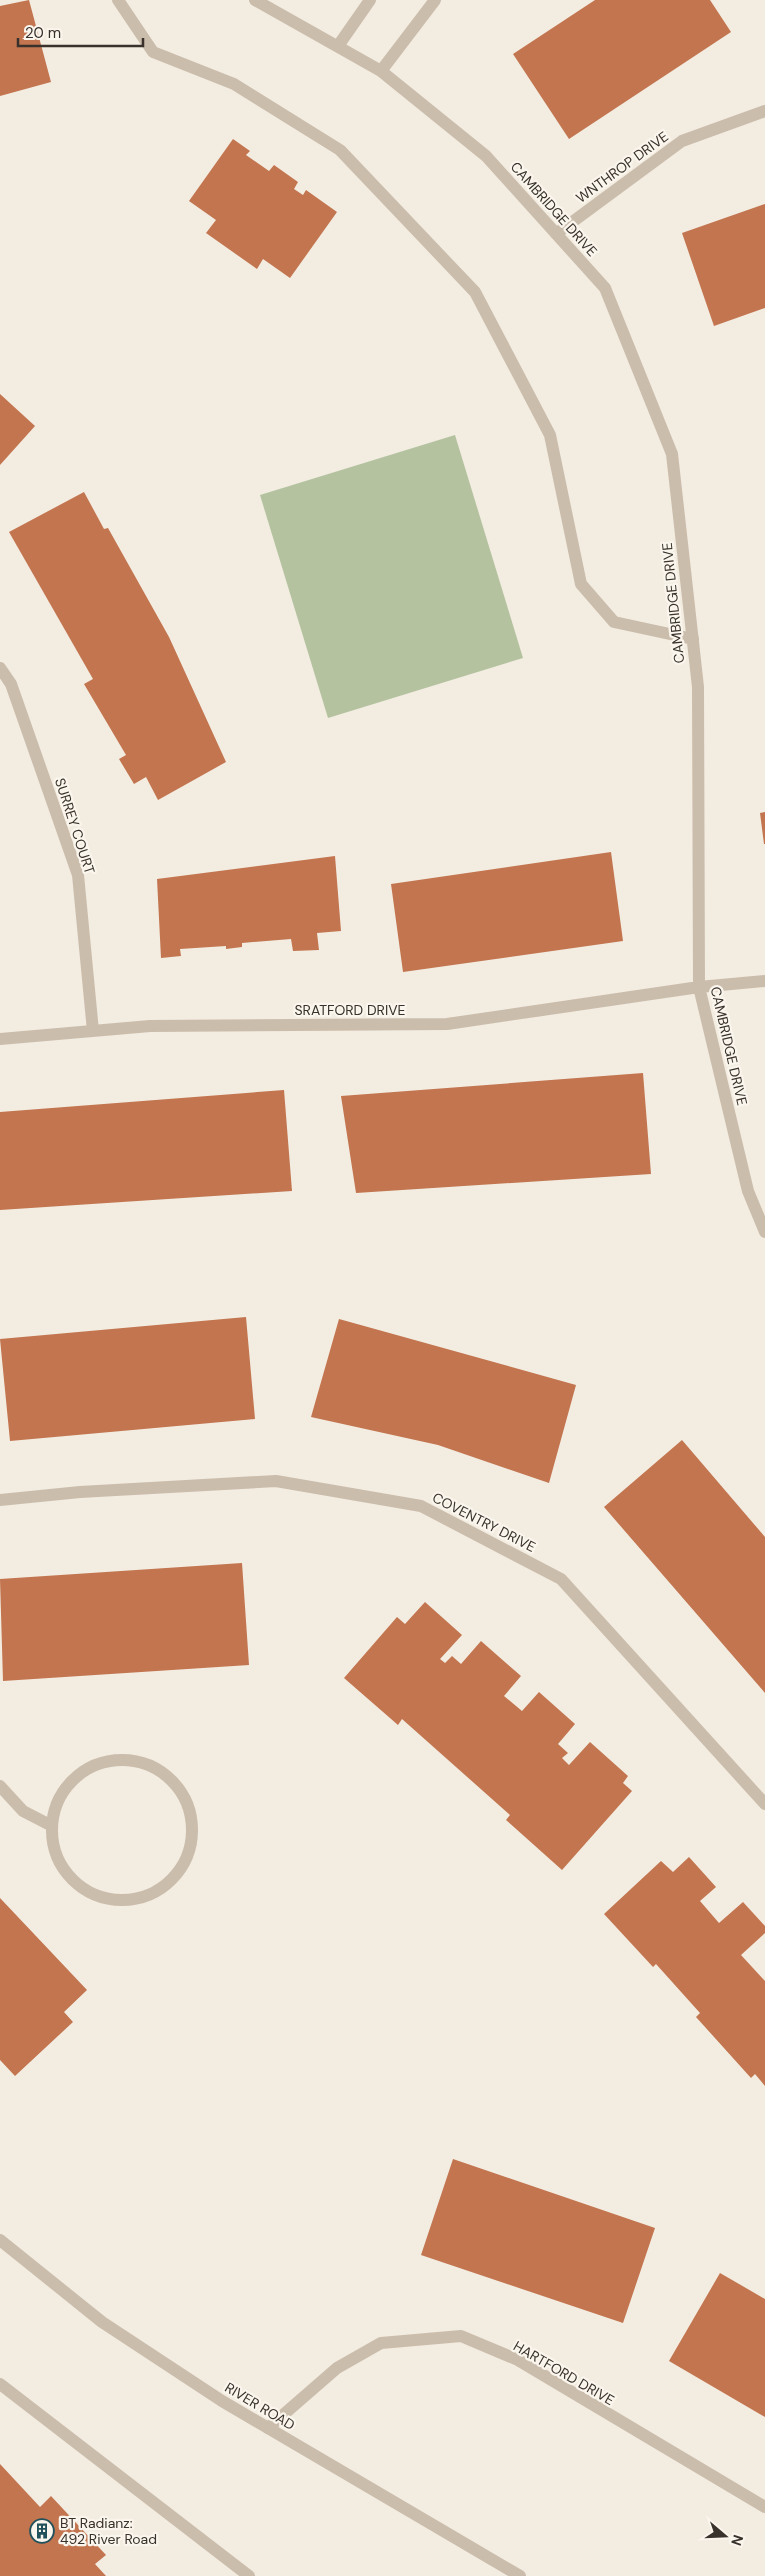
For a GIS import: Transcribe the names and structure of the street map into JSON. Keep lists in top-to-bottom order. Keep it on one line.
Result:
{"streets":{"street":["WNTHROP DRIVE","CAMBRIDGE DRIVE","SURREY COURT","SRATFORD DRIVE","COVENTRY DRIVE","HARTFORD DRIVE","RIVER ROAD"]},"crossings":[["WNTHROP DRIVE","CAMBRIDGE DRIVE"],["CAMBRIDGE DRIVE","SRATFORD DRIVE"],["SURREY COURT","SRATFORD DRIVE"],["HARTFORD DRIVE","RIVER ROAD"]],"places":{"building":["BT Radianz: 492 River Road"]},"scale_bar":"20 m","north":"right"}
